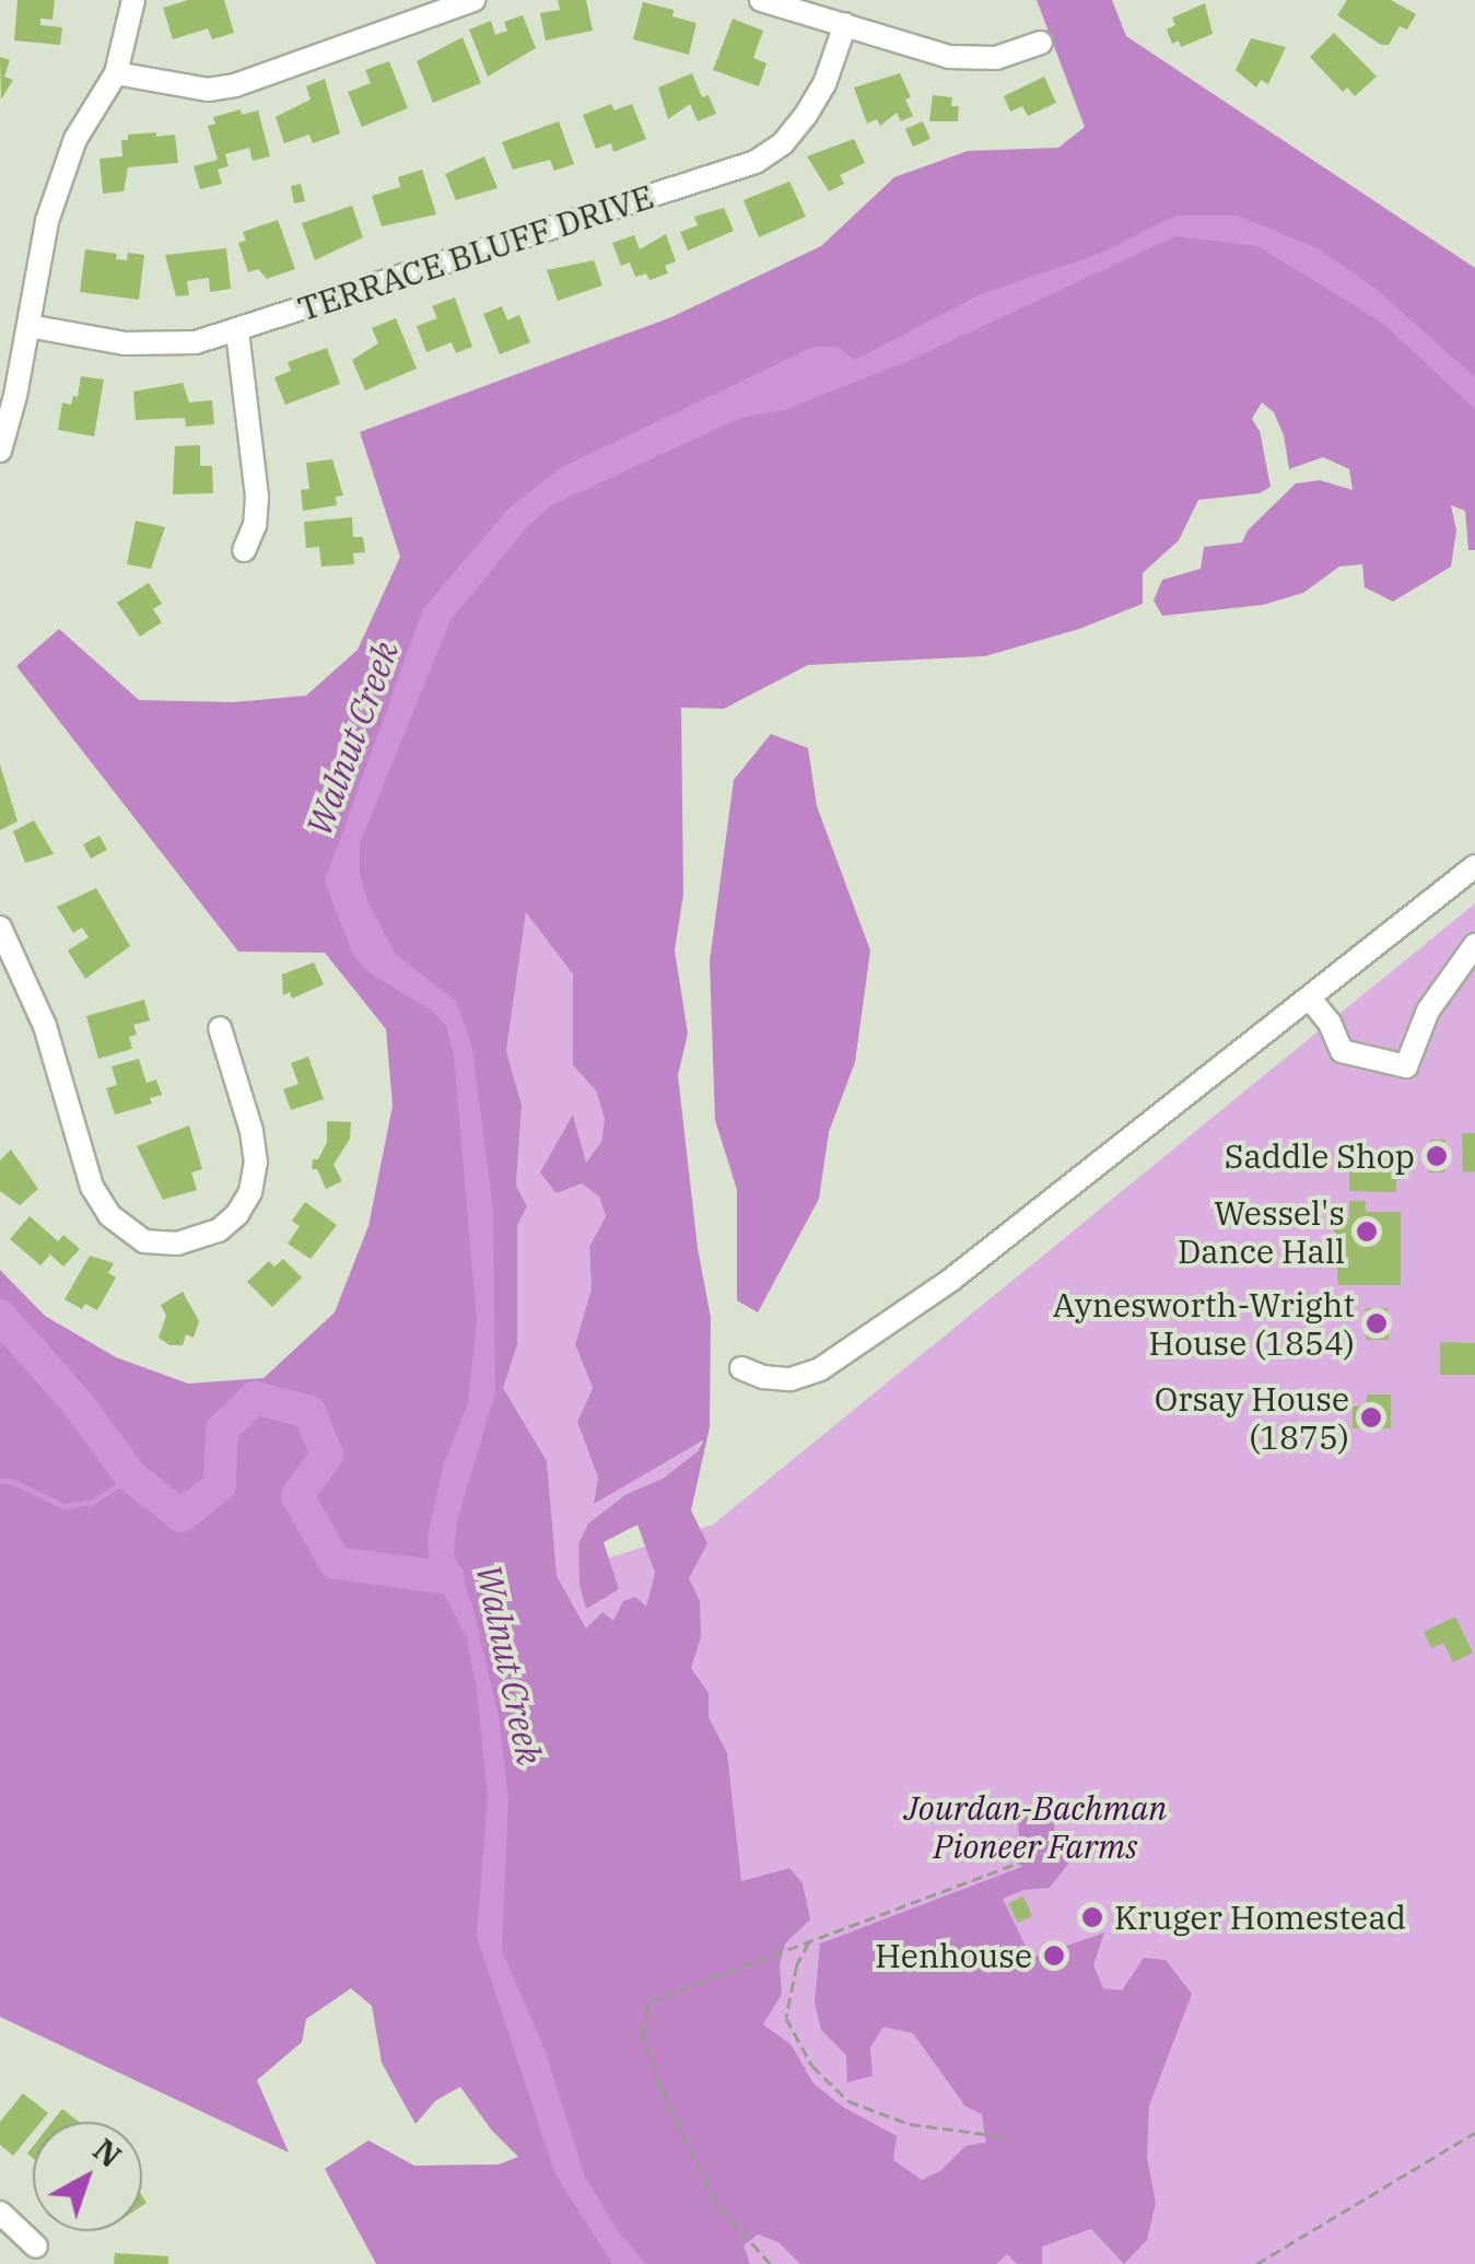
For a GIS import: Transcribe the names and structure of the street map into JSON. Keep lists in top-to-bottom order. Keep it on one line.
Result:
{"streets":{"street":["TERRACE BLUFF DRIVE"]},"water":["Walnut Creek"],"parks":["Jourdan-Bachman Pioneer Farms"],"places":["Saddle Shop","Wessel's Dance Hall","Aynesworth-Wright House (1854)","Orsay House (1875)","Kruger Homestead","Henhouse"],"north":"top right"}
